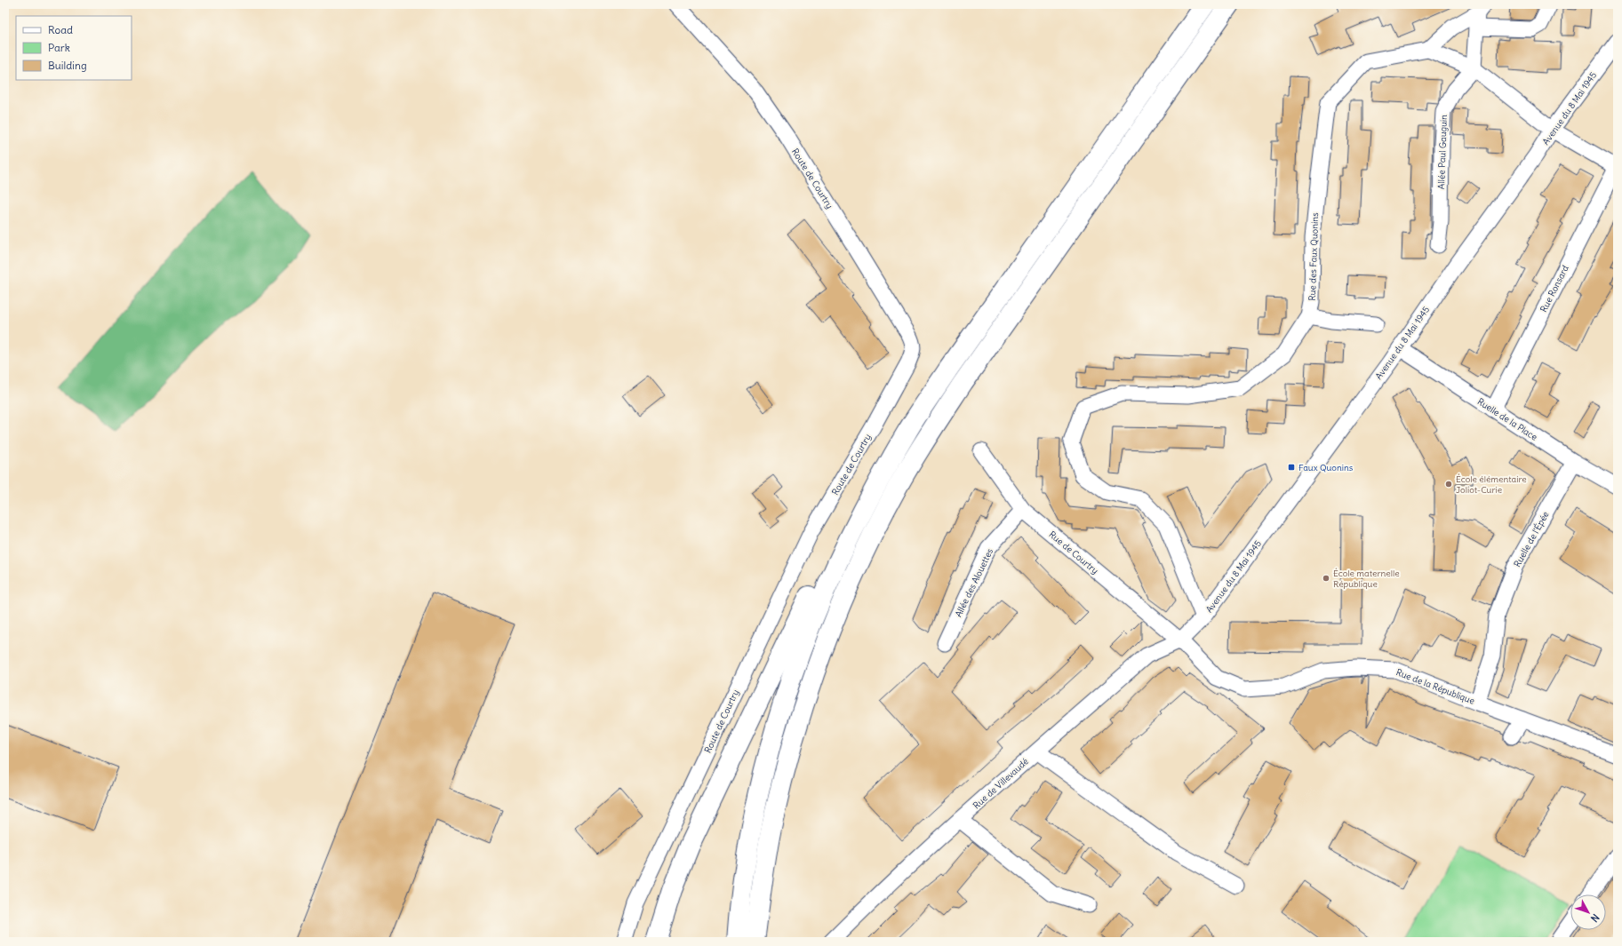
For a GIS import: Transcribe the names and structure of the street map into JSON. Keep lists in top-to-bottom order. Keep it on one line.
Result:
{"streets":{"street":["Avenue du 8 Mai 1945","Allée Paul Gauguin","Route de Courtry","Rue des Faux Quonins","Rue Ronsard","Ruelle de la Place","Ruelle de l'Épée","Rue de Courtry","Allée des Alouettes","Rue de la République","Rue de Villevaudé"]},"crossings":[["Avenue du 8 Mai 1945","Rue des Faux Quonins"],["Avenue du 8 Mai 1945","Ruelle de la Place"],["Avenue du 8 Mai 1945","Rue de Courtry"],["Avenue du 8 Mai 1945","Rue de la République"],["Avenue du 8 Mai 1945","Rue de Villevaudé"],["Rue Ronsard","Ruelle de la Place"],["Ruelle de la Place","Ruelle de l'Épée"],["Ruelle de l'Épée","Rue de la République"],["Rue de Courtry","Allée des Alouettes"],["Rue de Courtry","Rue de la République"],["Rue de Courtry","Rue de Villevaudé"],["Rue de la République","Rue de Villevaudé"]],"places":{"transit":["Faux Quonins"],"other":["École élémentaire Joliot-Curie","École maternelle République"]},"legend":["Road","Park","Building"],"north":"bottom right"}
